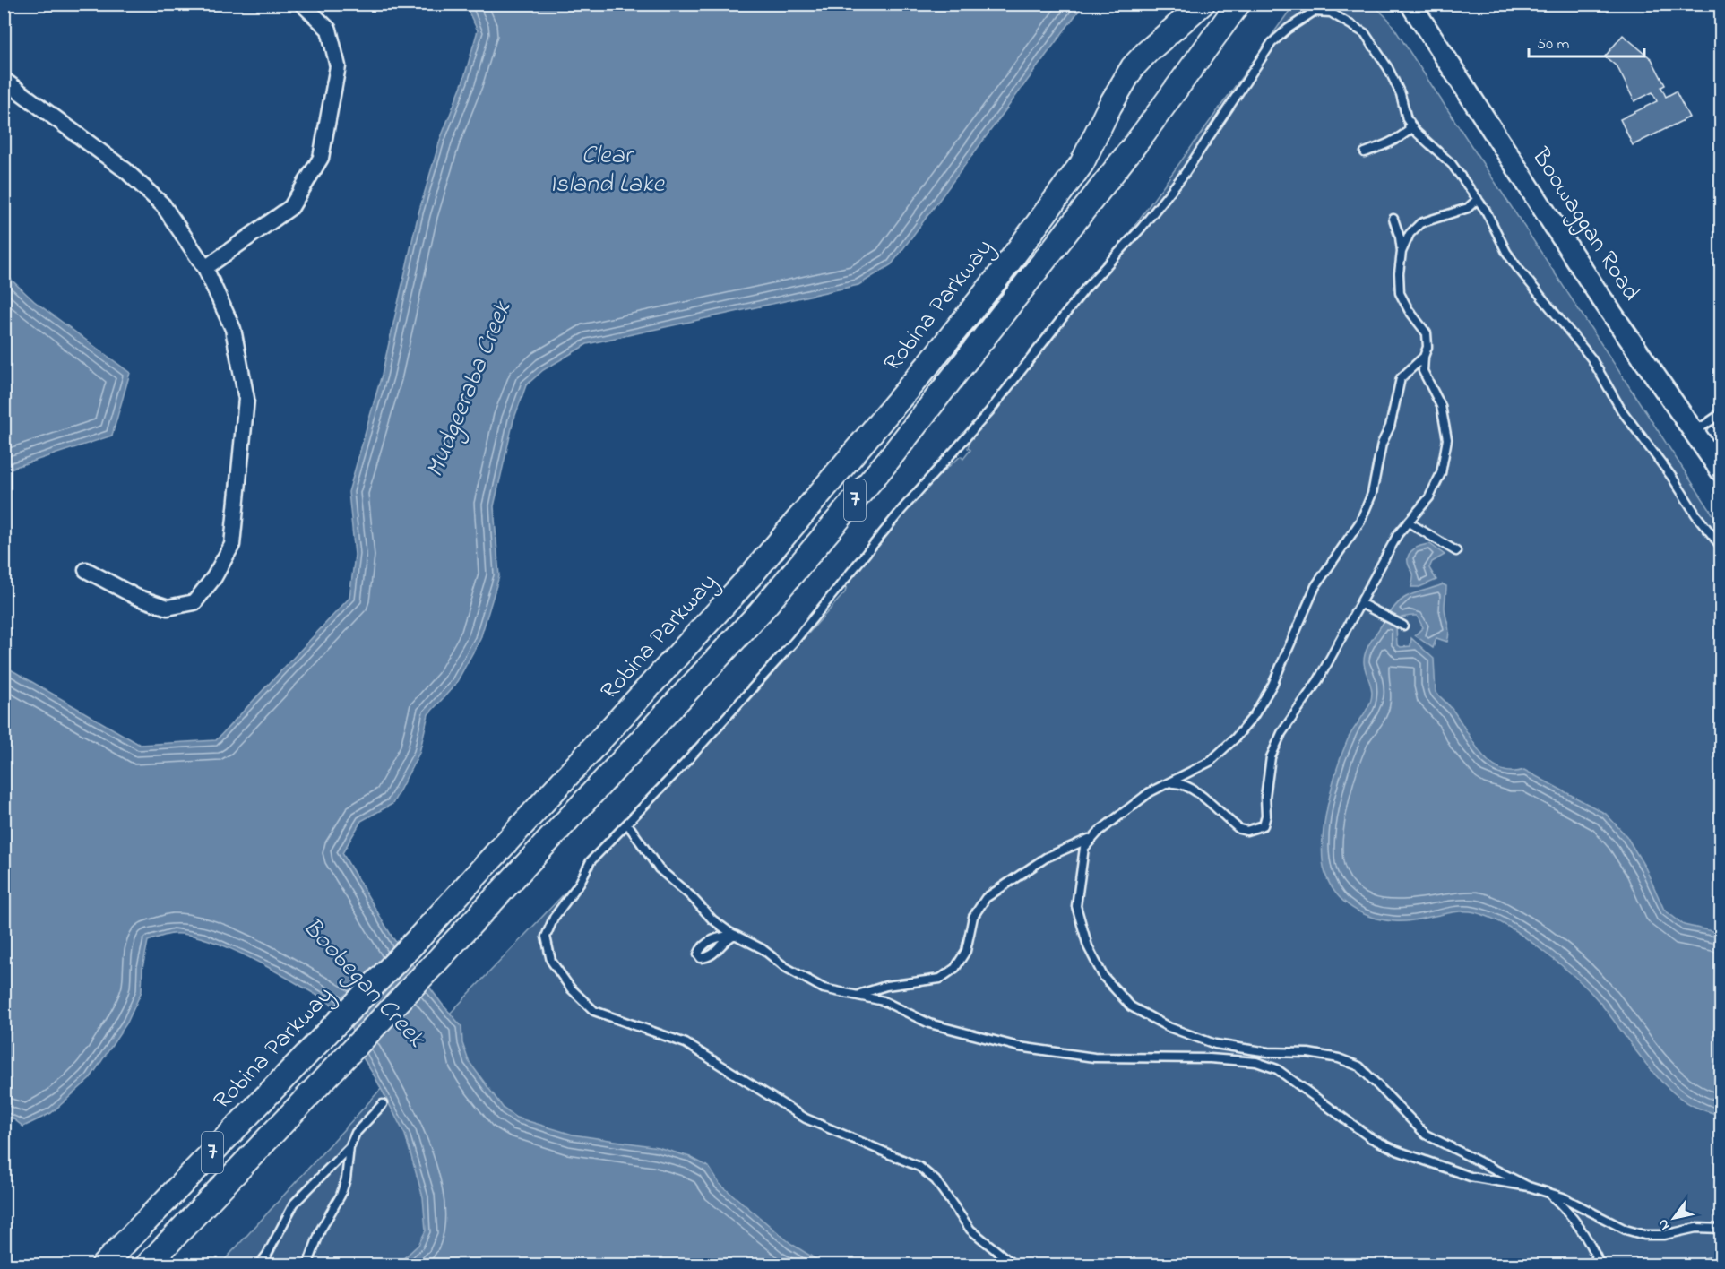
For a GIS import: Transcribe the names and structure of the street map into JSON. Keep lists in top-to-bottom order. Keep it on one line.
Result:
{"streets":{"main road":["Boowaggan Road","Robina Parkway","7"]},"water":["Clear Island Lake","Mudgeeraba Creek","Boobegan Creek"],"scale_bar":"50 m","north":"bottom left"}
